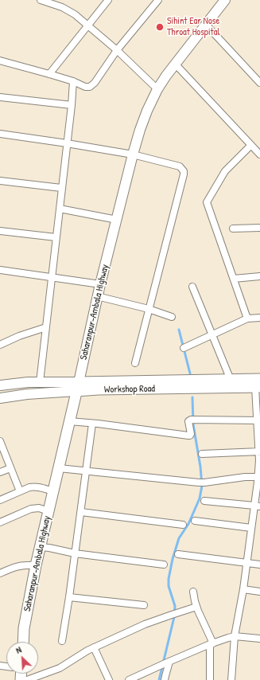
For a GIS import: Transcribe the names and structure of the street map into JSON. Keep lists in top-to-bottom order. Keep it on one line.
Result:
{"streets":{"main road":["Saharanpur-Ambala Highway","Workshop Road"]},"crossings":[["Saharanpur-Ambala Highway","Workshop Road"]],"places":["Sihint Ear Nose Throat Hospital"],"north":"top left"}
